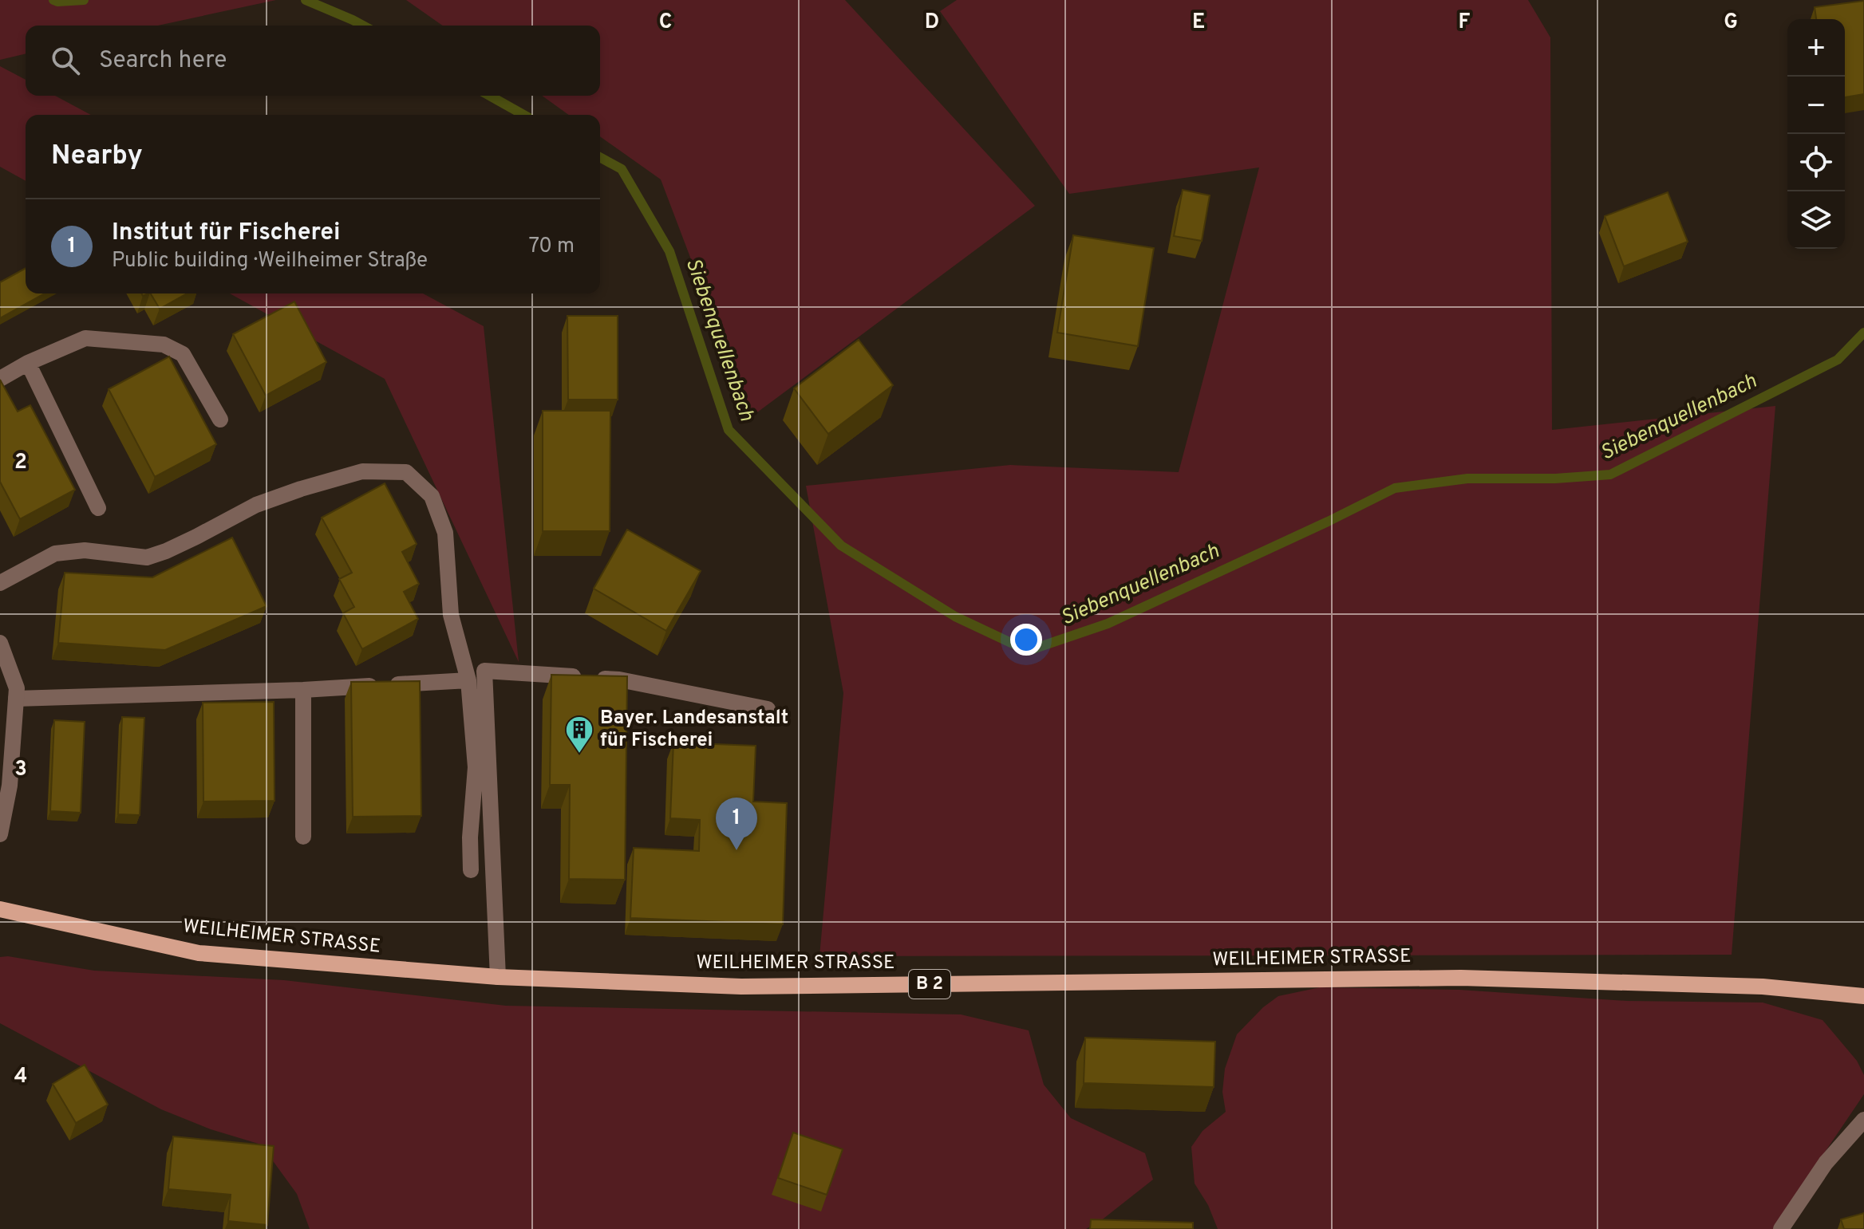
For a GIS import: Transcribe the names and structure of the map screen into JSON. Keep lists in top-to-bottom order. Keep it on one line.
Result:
{"streets":{"main road":["WEILHEIMER STRASSE","B 2"]},"water":["Siebenquellenbach"],"places":{"building":["Bayer. Landesanstalt für Fischerei"]},"page":{"map_buttons":["+","−"],"search":"Search here","heading":"Nearby","list":[{"mark":"1","name":"Institut für Fischerei","note":"Public building · Weilheimer Straße","value":"70 m"}],"pins":"1"},"grid":{"columns":["C","D","E","F","G"],"rows":["2","3","4"]}}
